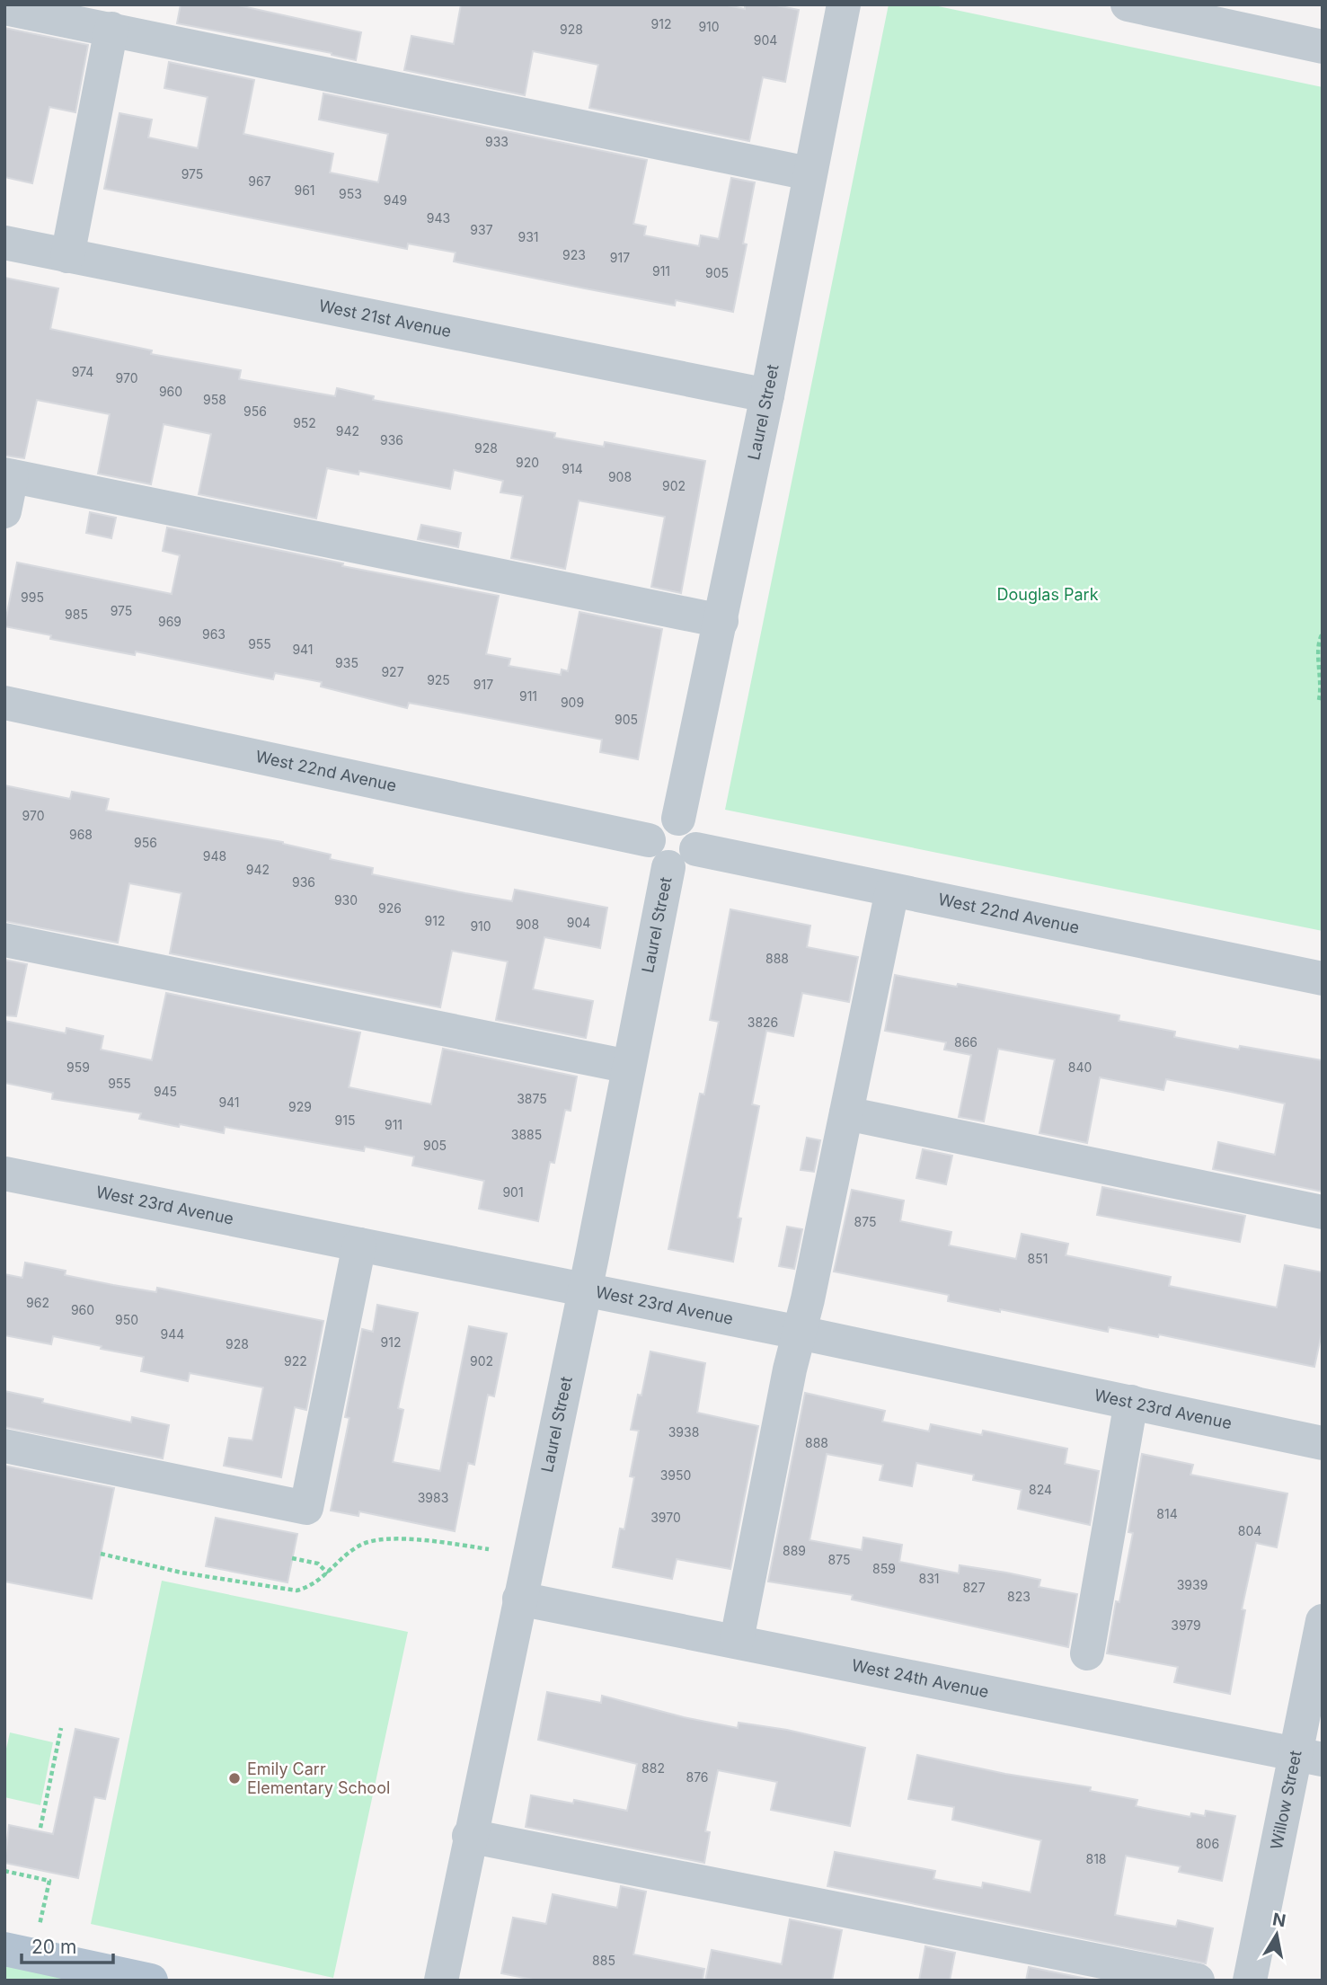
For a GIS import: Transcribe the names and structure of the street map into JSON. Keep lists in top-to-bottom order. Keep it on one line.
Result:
{"streets":{"street":["West 21st Avenue","Laurel Street","West 22nd Avenue","West 23rd Avenue","West 24th Avenue","Willow Street"]},"crossings":[["West 21st Avenue","Laurel Street"],["Laurel Street","West 22nd Avenue"],["Laurel Street","West 23rd Avenue"],["Laurel Street","West 24th Avenue"],["West 24th Avenue","Willow Street"]],"parks":["Douglas Park"],"places":["Emily Carr Elementary School"],"house_numbers":["912","910","928","904","933","975","967","961","953","949","943","937","931","923","917","911","905","974","970","960","958","956","952","942","936","928","920","914","908","902","995","975","985","969","963","955","941","935","927","925","917","911","909","905","970","968","956","948","942","936","930","926","912","904","908","910","888","3826","866","959","840","955","945","3875","941","929","915","911","3885","905","901","875","851","962","960","950","944","912","928","922","902","3938","888","3950","824","3983","814","3970","804","889","875","859","831","3939","827","823","3979","882","876","806","818","885"],"scale_bar":"20 m","north":"top"}
